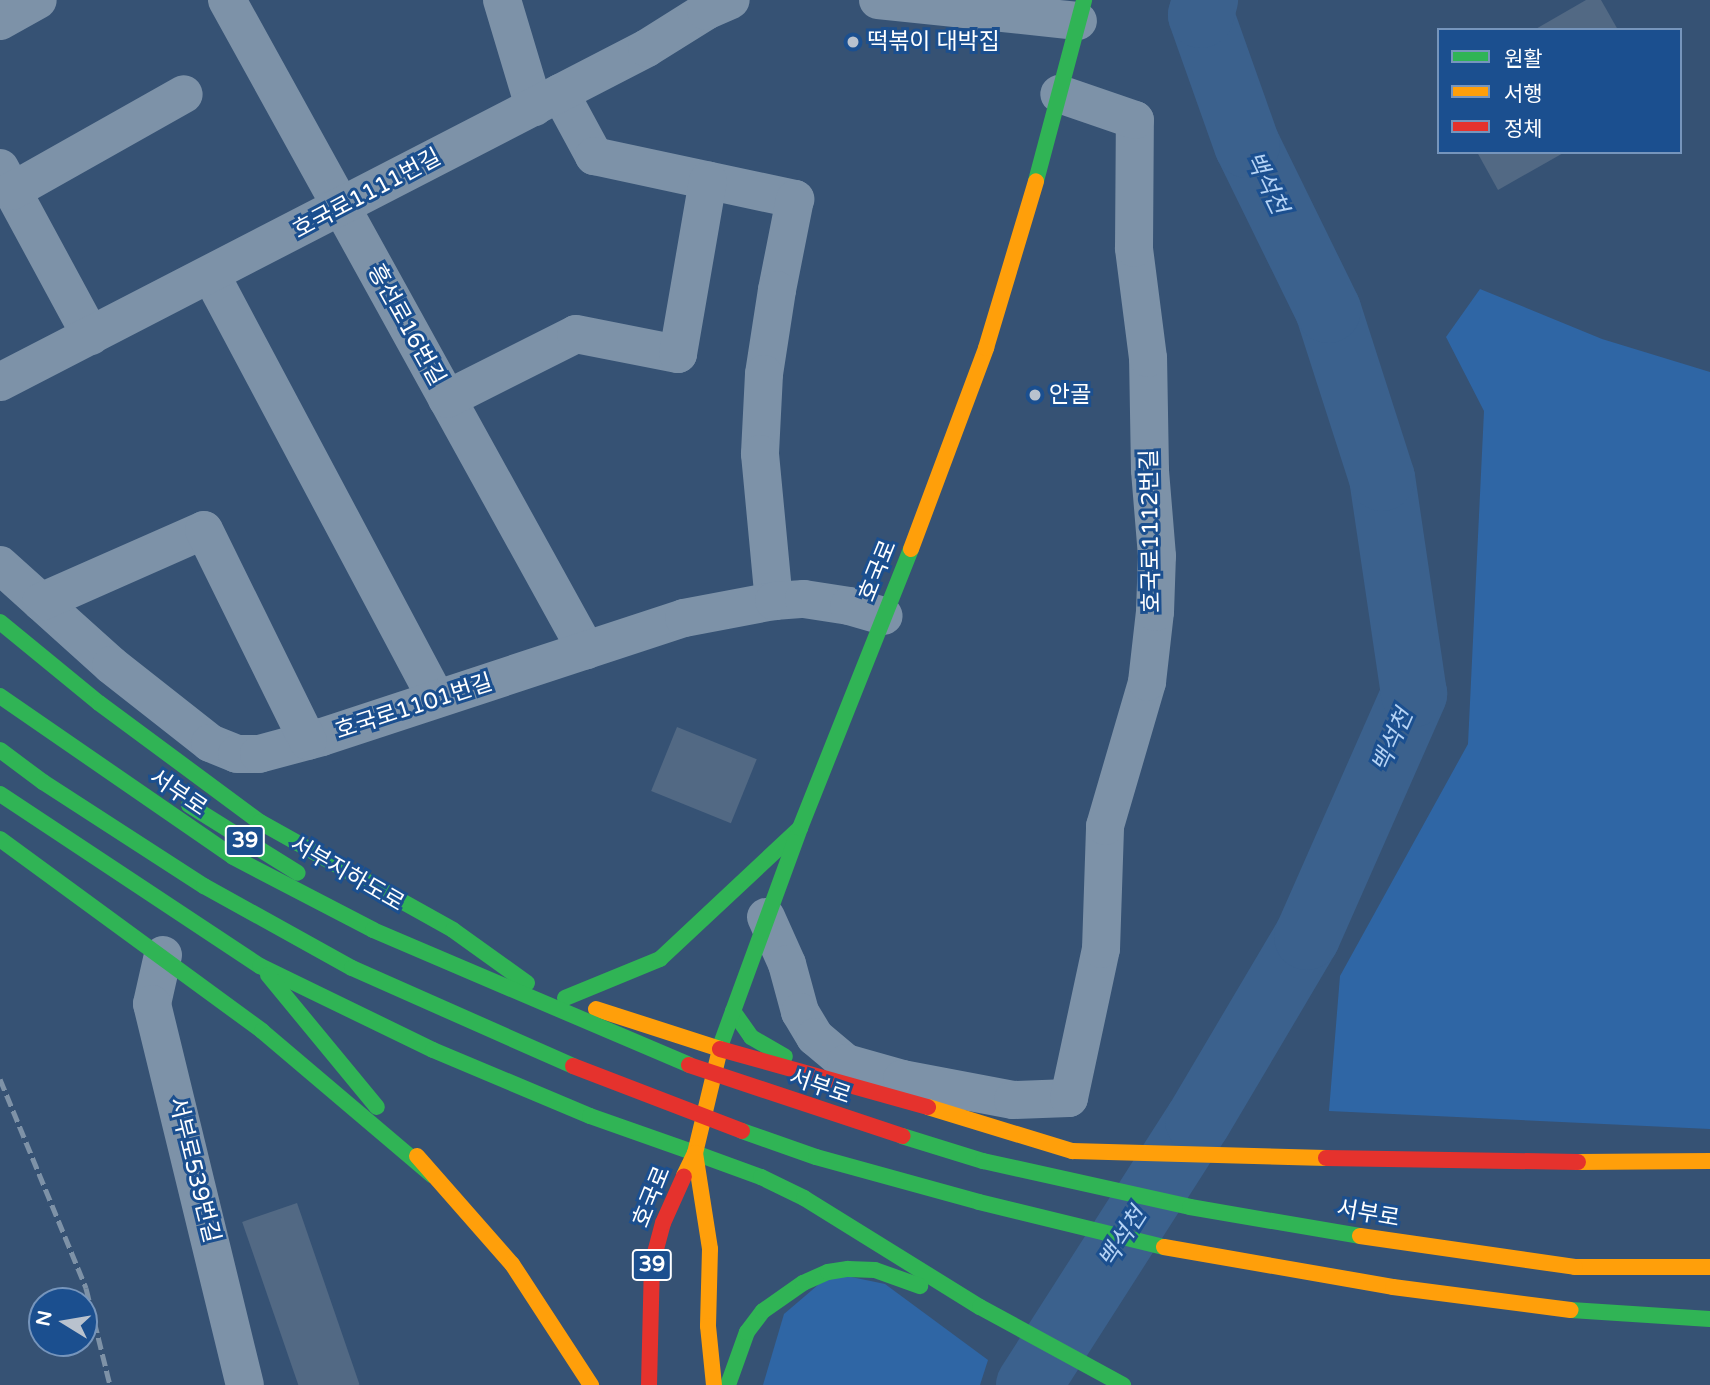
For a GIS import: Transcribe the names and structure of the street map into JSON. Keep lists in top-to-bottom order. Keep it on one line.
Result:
{"streets":{"main road":["호국로","서부로","39","서부지하도로"],"street":["호국로1111번길","흥선로16번길","호국로1112번길","호국로1101번길","서부로539번길"]},"crossings":[["호국로1111번길","흥선로16번길"],["흥선로16번길","호국로1101번길"],["호국로1112번길","호국로"],["호국로","호국로1101번길"],["호국로","39"],["39","서부지하도로"]],"water":["백석천"],"places":["떡볶이 대박집","안골"],"legend":["원활","서행","정체"],"north":"left"}
